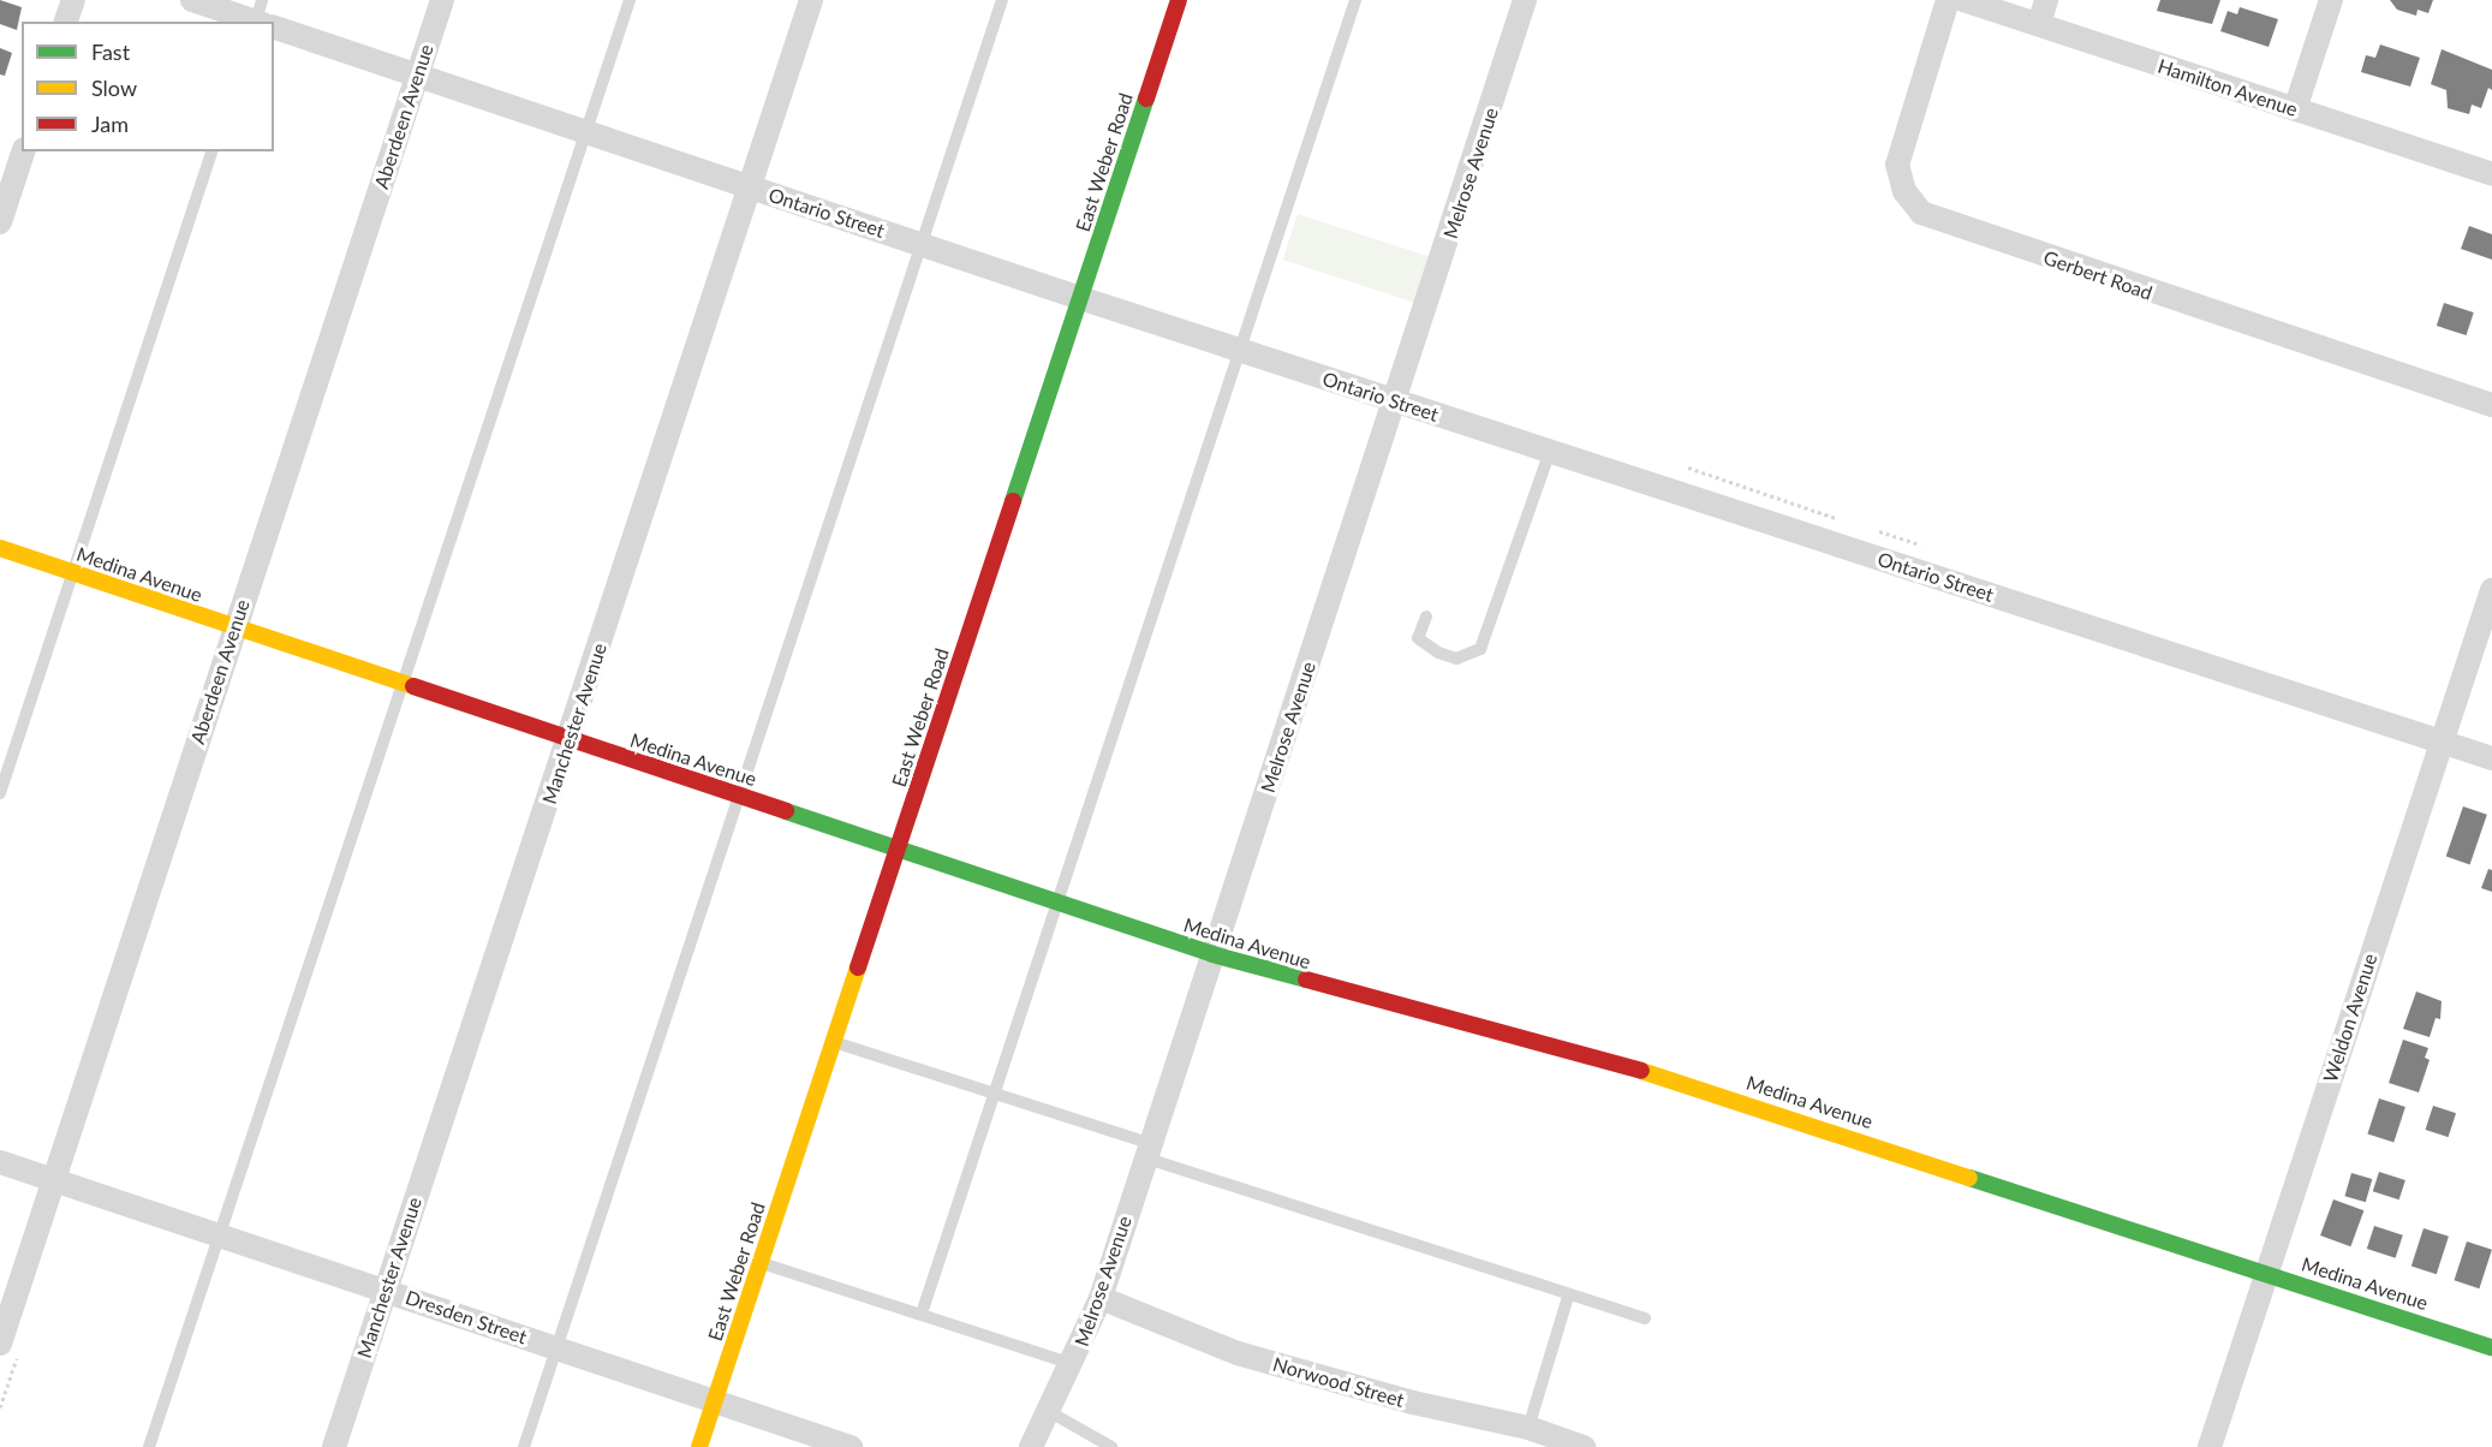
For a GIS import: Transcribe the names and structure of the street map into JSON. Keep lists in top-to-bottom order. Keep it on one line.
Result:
{"streets":{"street":["Hamilton Avenue","Aberdeen Avenue","East Weber Road","Melrose Avenue","Ontario Street","Gerbert Road","Medina Avenue","Manchester Avenue","Weldon Avenue","Dresden Street","Norwood Street"]},"crossings":[["Aberdeen Avenue","Ontario Street"],["Aberdeen Avenue","Medina Avenue"],["Aberdeen Avenue","Dresden Street"],["East Weber Road","Ontario Street"],["East Weber Road","Medina Avenue"],["East Weber Road","Dresden Street"],["Melrose Avenue","Ontario Street"],["Melrose Avenue","Medina Avenue"],["Melrose Avenue","Norwood Street"],["Ontario Street","Manchester Avenue"],["Ontario Street","Weldon Avenue"],["Medina Avenue","Manchester Avenue"],["Medina Avenue","Weldon Avenue"],["Manchester Avenue","Dresden Street"]],"legend":["Fast","Slow","Jam"]}
